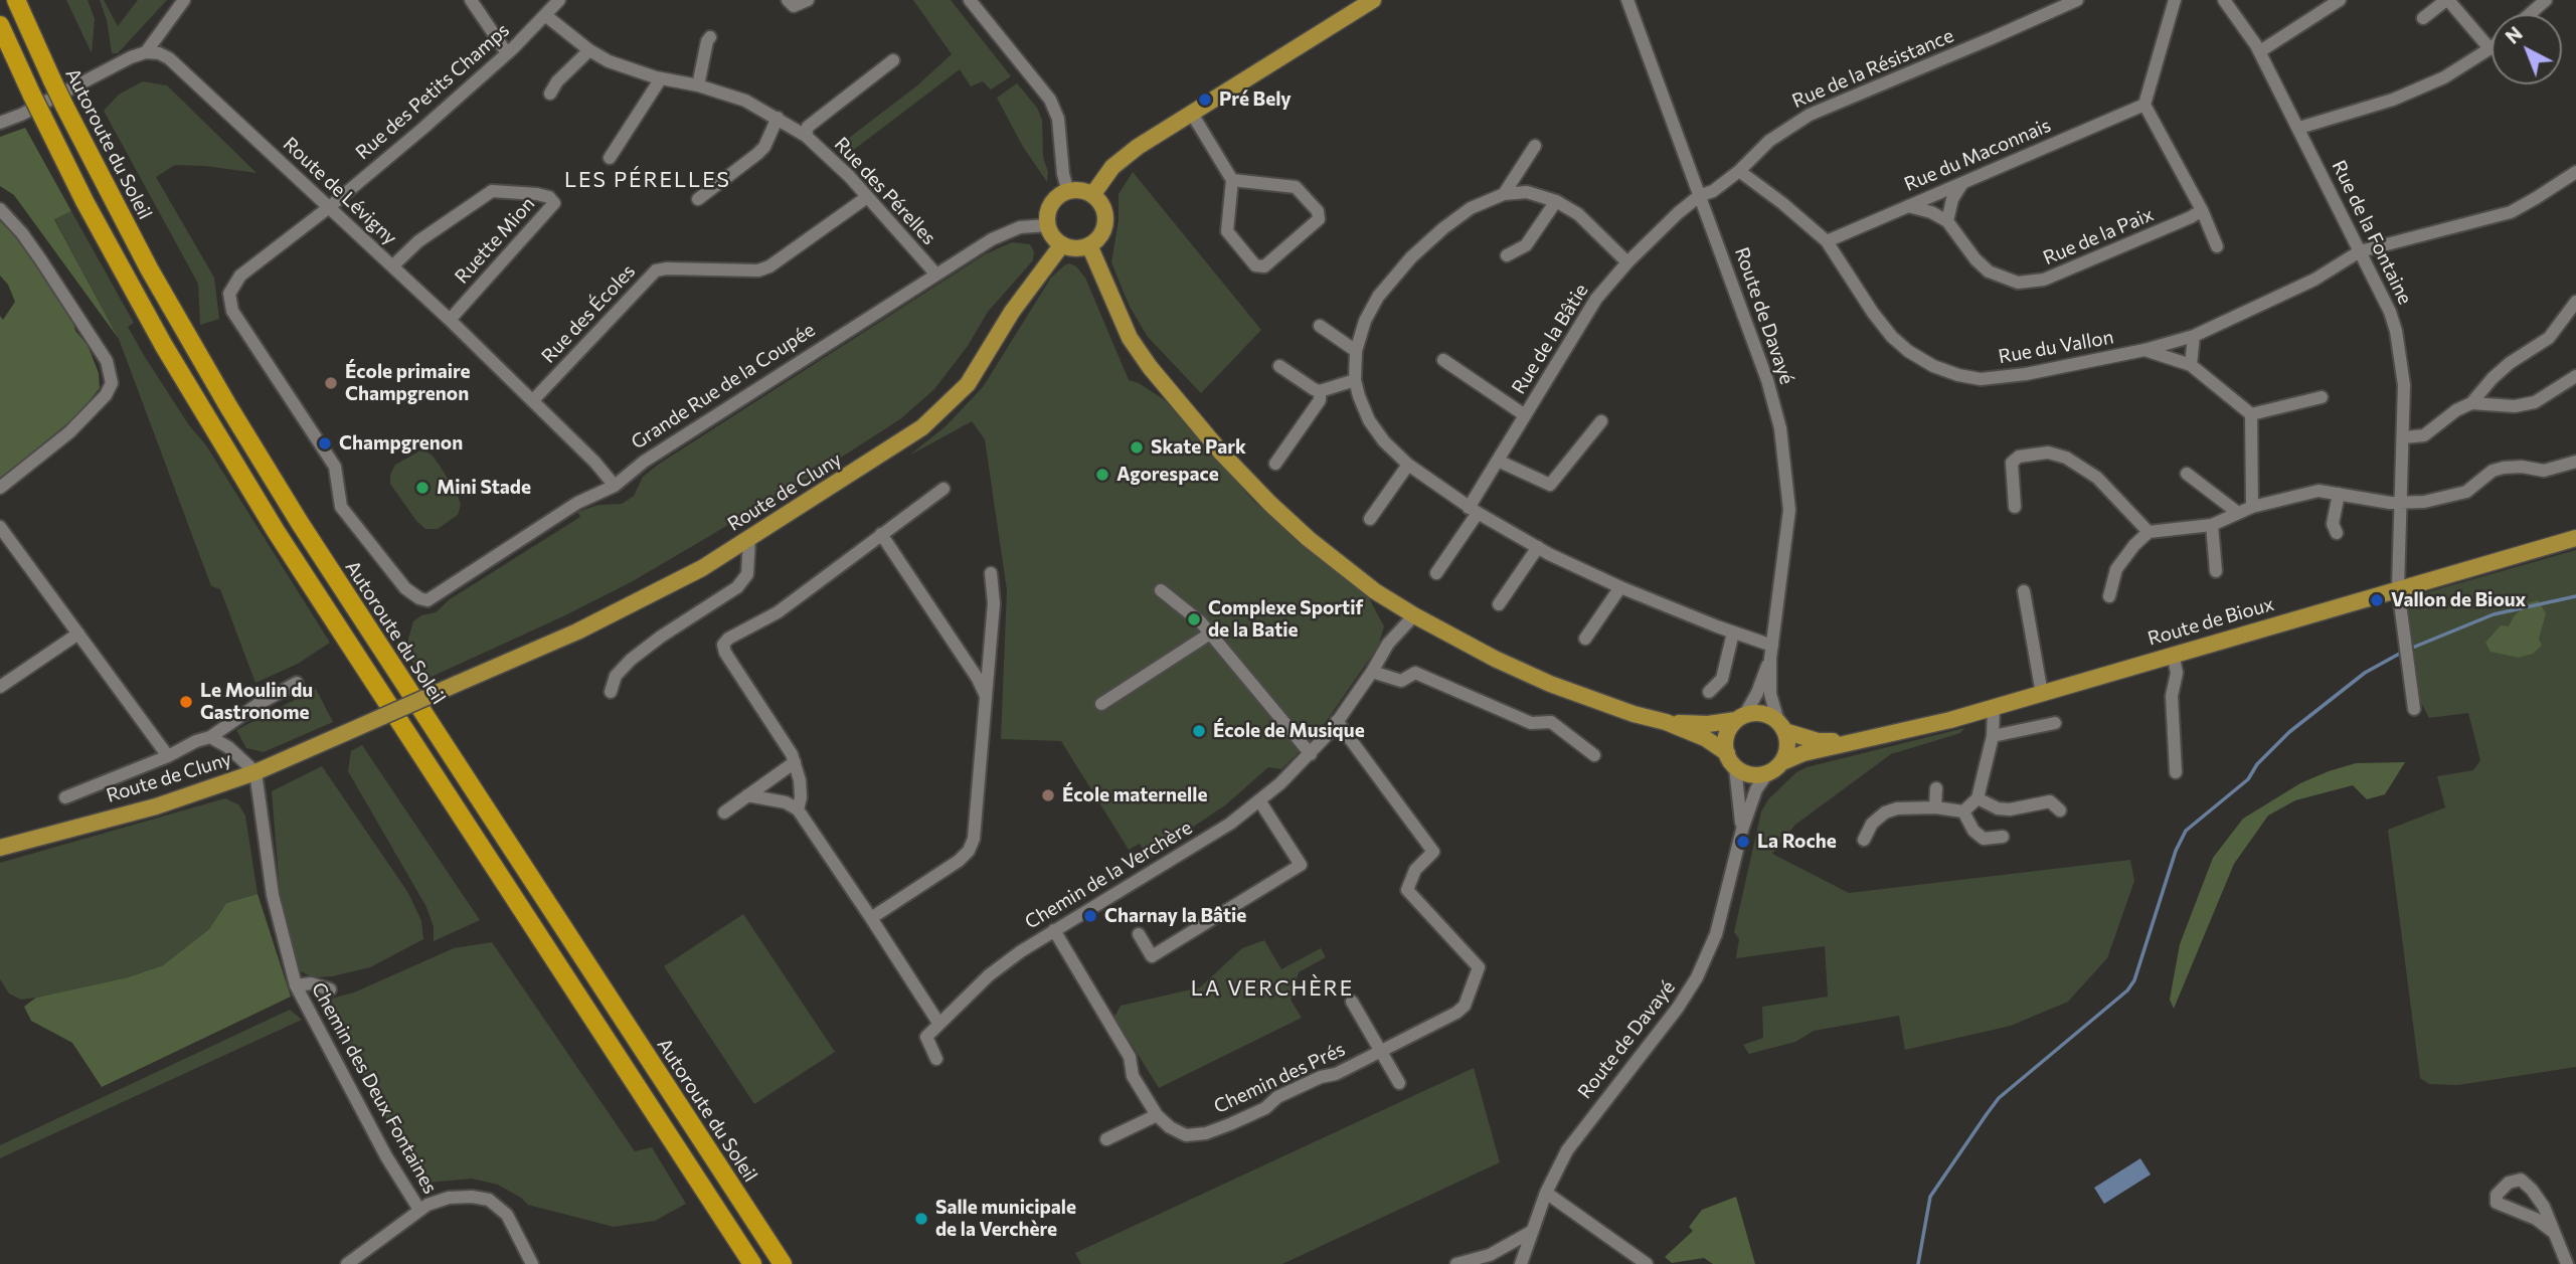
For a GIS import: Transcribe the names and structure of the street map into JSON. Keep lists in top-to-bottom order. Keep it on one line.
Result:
{"streets":{"highway":["Autoroute du Soleil"],"main road":["Route de Cluny","Route de Bioux"],"street":["Rue de la Résistance","Rue des Petits Champs","Rue du Maconnais","Route de Lévigny","Rue des Pérelles","Rue de la Fontaine","Rue de la Paix","Ruette Mion","Rue des Écoles","Route de Davayé","Rue de la Bâtie","Rue du Vallon","Grande Rue de la Coupée","Chemin de la Verchère","Chemin des Prés","Chemin des Deux Fontaines"]},"crossings":[["Rue de la Résistance","Route de Davayé"],["Rue de la Résistance","Rue de la Bâtie"],["Rue de la Résistance","Rue du Vallon"],["Rue des Petits Champs","Route de Lévigny"],["Rue des Petits Champs","Rue des Pérelles"],["Rue des Petits Champs","Grande Rue de la Coupée"],["Rue du Maconnais","Rue du Vallon"],["Route de Lévigny","Ruette Mion"],["Route de Lévigny","Rue des Écoles"],["Route de Lévigny","Grande Rue de la Coupée"],["Rue des Pérelles","Rue des Écoles"],["Rue des Pérelles","Grande Rue de la Coupée"],["Rue de la Fontaine","Rue du Vallon"],["Rue de la Fontaine","Route de Bioux"],["Route de Davayé","Rue de la Bâtie"],["Route de Davayé","Route de Bioux"],["Grande Rue de la Coupée","Route de Cluny"],["Route de Cluny","Chemin des Deux Fontaines"],["Chemin de la Verchère","Chemin des Prés"]],"districts":["LES PÉRELLES","LA VERCHÈRE"],"places":["Pré Bely","École primaire Champgrenon","Champgrenon","Skate Park","Agorespace","Mini Stade","Vallon de Bioux","Complexe Sportif de la Batie","Le Moulin du Gastronome","École de Musique","École maternelle","La Roche","Charnay la Bâtie","Salle municipale de la Verchère"],"north":"top left"}
